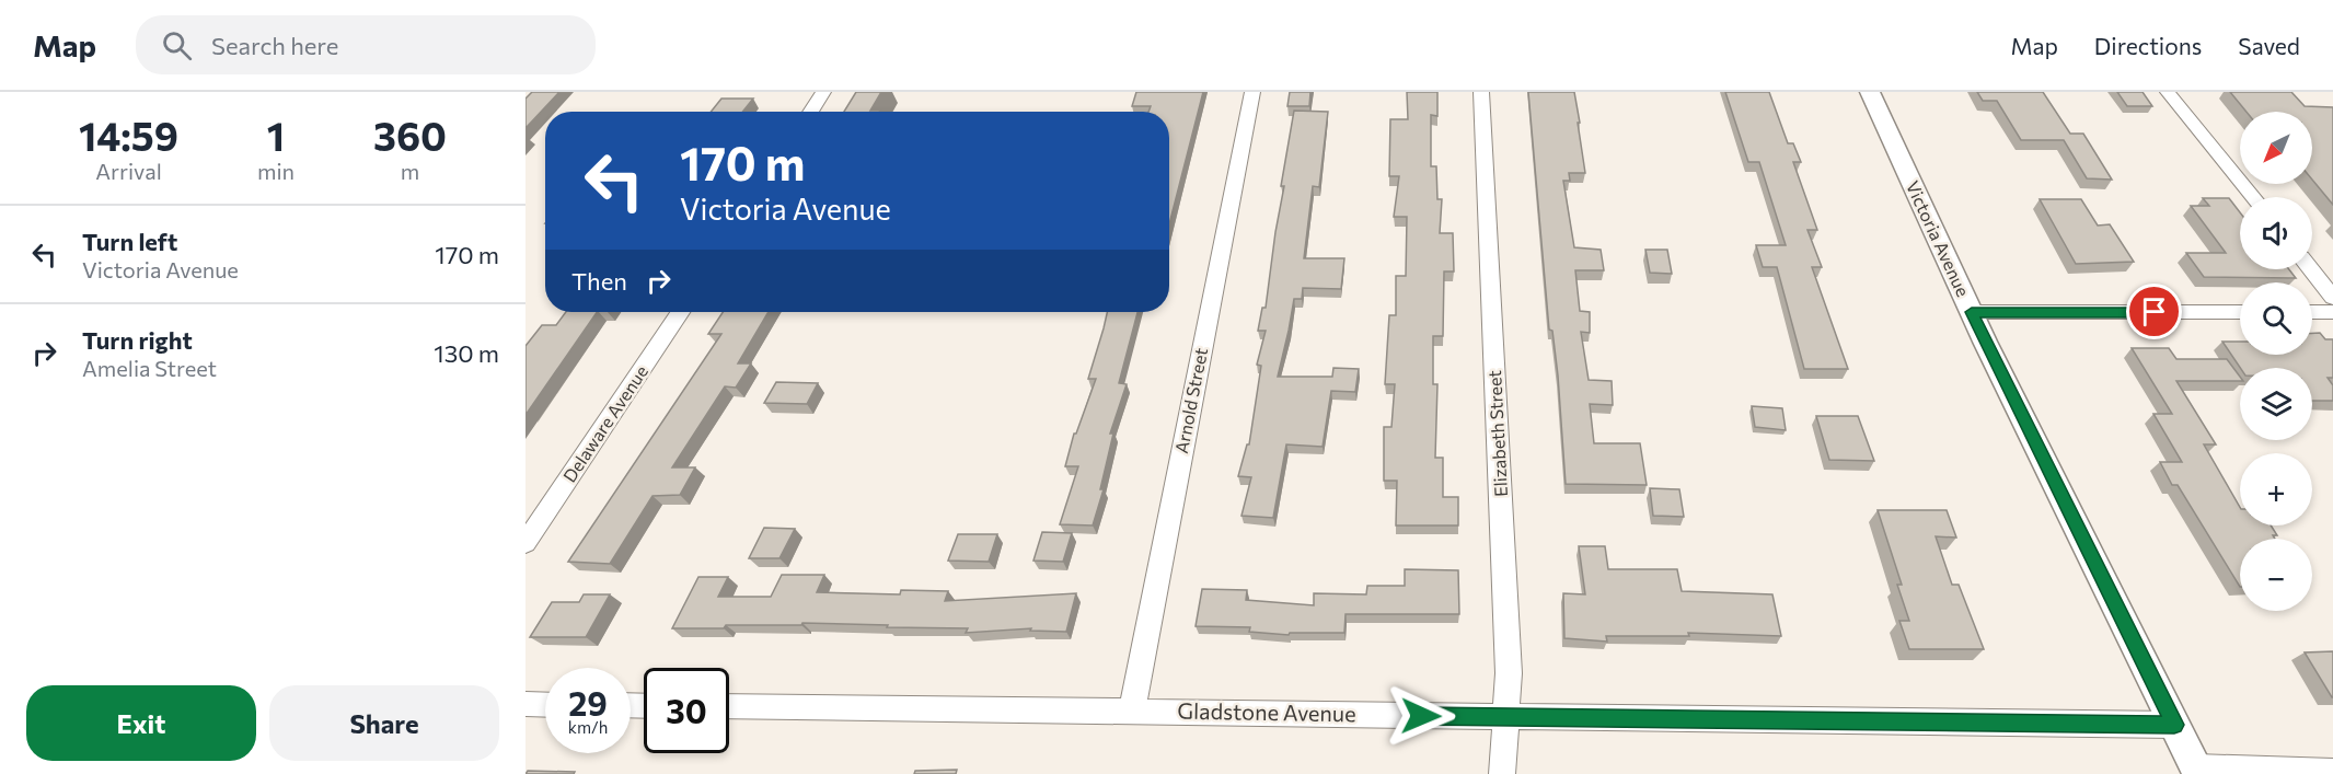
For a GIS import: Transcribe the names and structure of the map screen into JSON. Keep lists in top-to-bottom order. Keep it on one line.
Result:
{"streets":{"street":["Victoria Avenue","Arnold Street","Delaware Avenue","Elizabeth Street","Gladstone Avenue"]},"crossings":[["Victoria Avenue","Gladstone Avenue"],["Arnold Street","Gladstone Avenue"],["Elizabeth Street","Gladstone Avenue"]],"north":"bottom left","page":{"header":"Map","search":"Search here","nav":["Map","Directions","Saved"],"eta":["14:59","Arrival","1","min","360","m"],"map_buttons":["+","−"],"turn":["170 m","Victoria Avenue"],"list":[{"name":"Turn left","note":"Victoria Avenue","value":"170 m"},{"name":"Turn right","note":"Amelia Street","value":"130 m"}],"then":"Then","speed":"29 km/h","limit":"30","buttons":["Exit","Share"]}}
